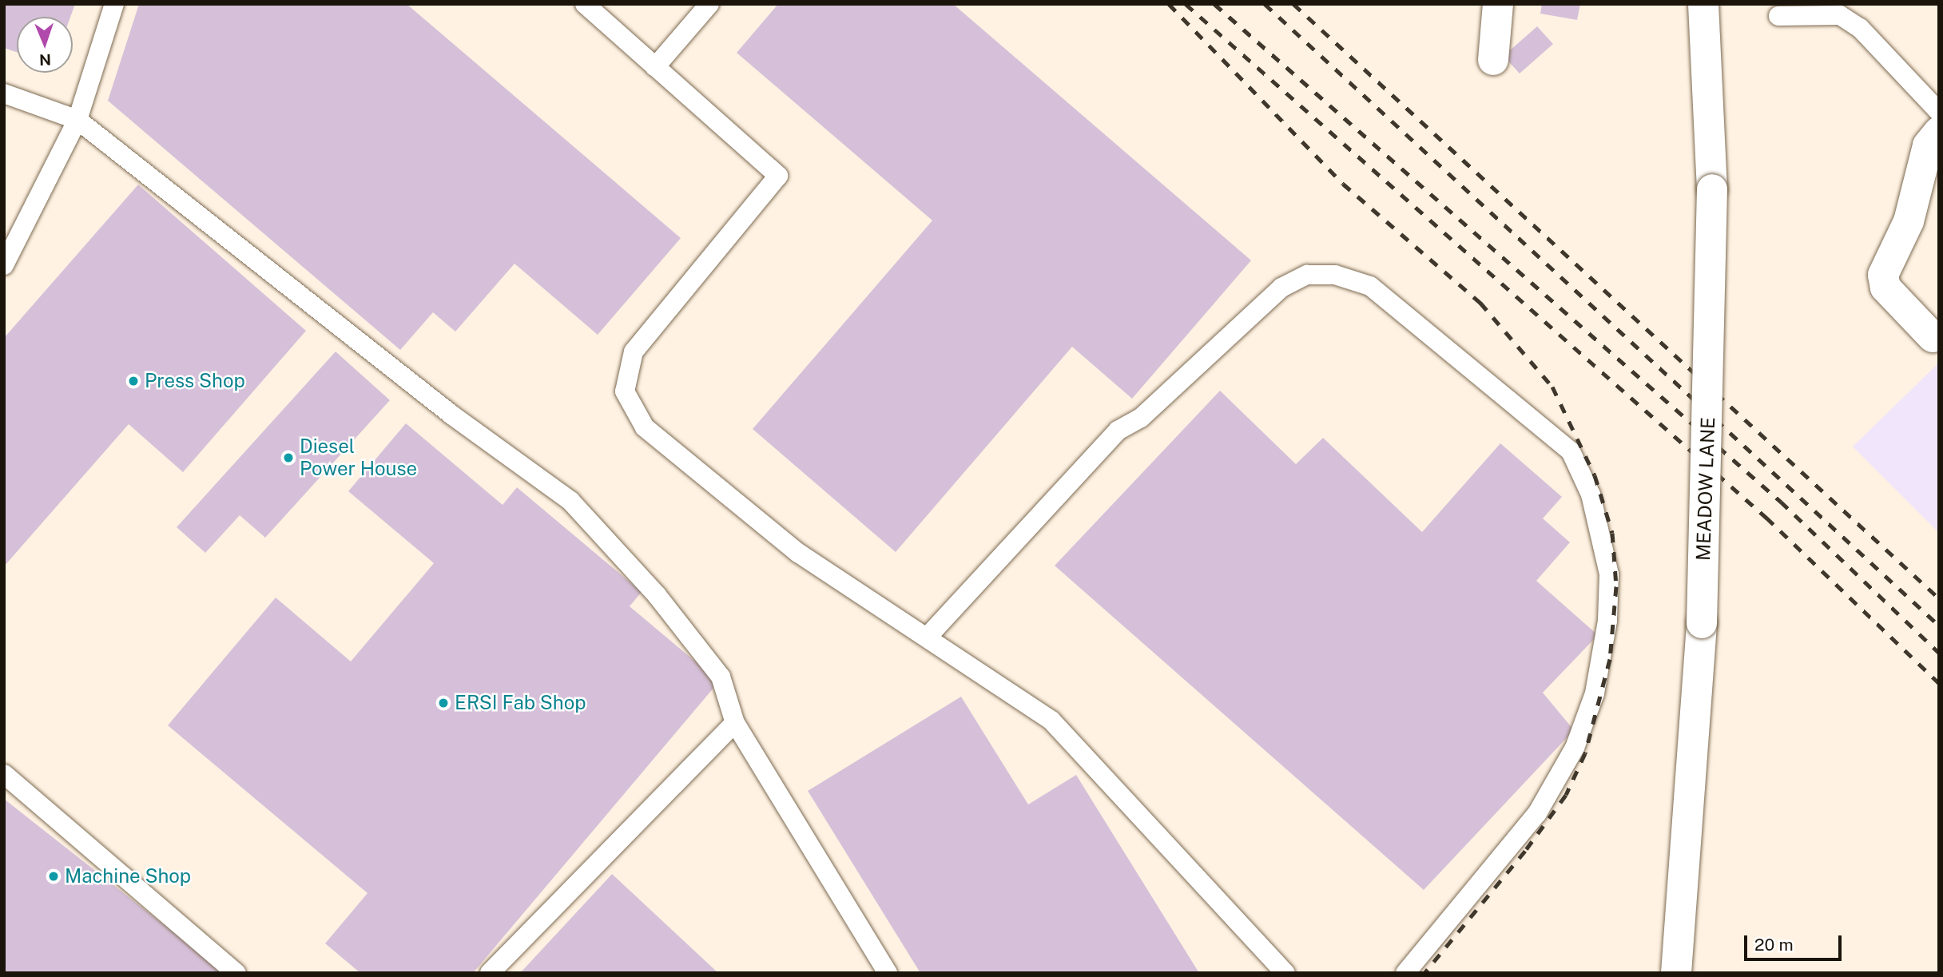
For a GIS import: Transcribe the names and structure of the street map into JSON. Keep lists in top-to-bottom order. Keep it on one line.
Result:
{"streets":{"street":["MEADOW LANE"]},"places":["Press Shop","Diesel Power House","ERSI Fab Shop","Machine Shop"],"scale_bar":"20 m","north":"bottom"}
